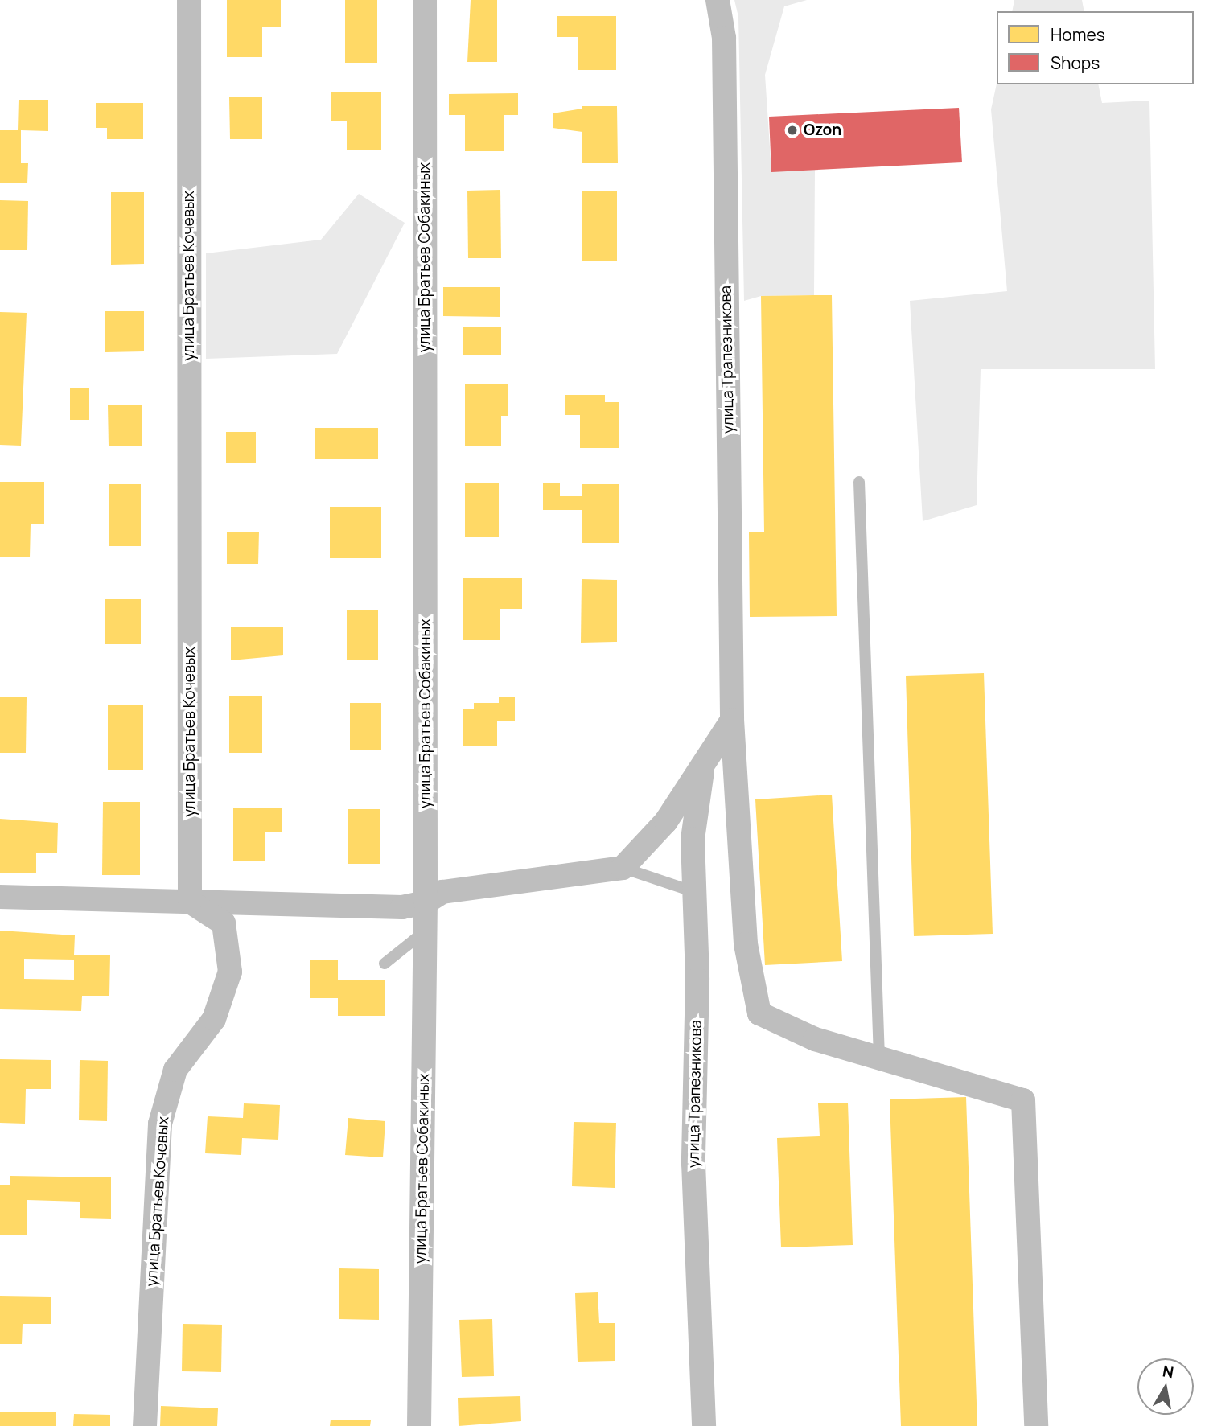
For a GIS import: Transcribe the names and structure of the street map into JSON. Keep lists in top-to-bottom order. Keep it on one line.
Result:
{"streets":{"street":["улица Братьев Собакиных","улица Братьев Кочевых","улица Трапезникова"]},"places":["Ozon"],"legend":["Homes","Shops"],"north":"top"}
